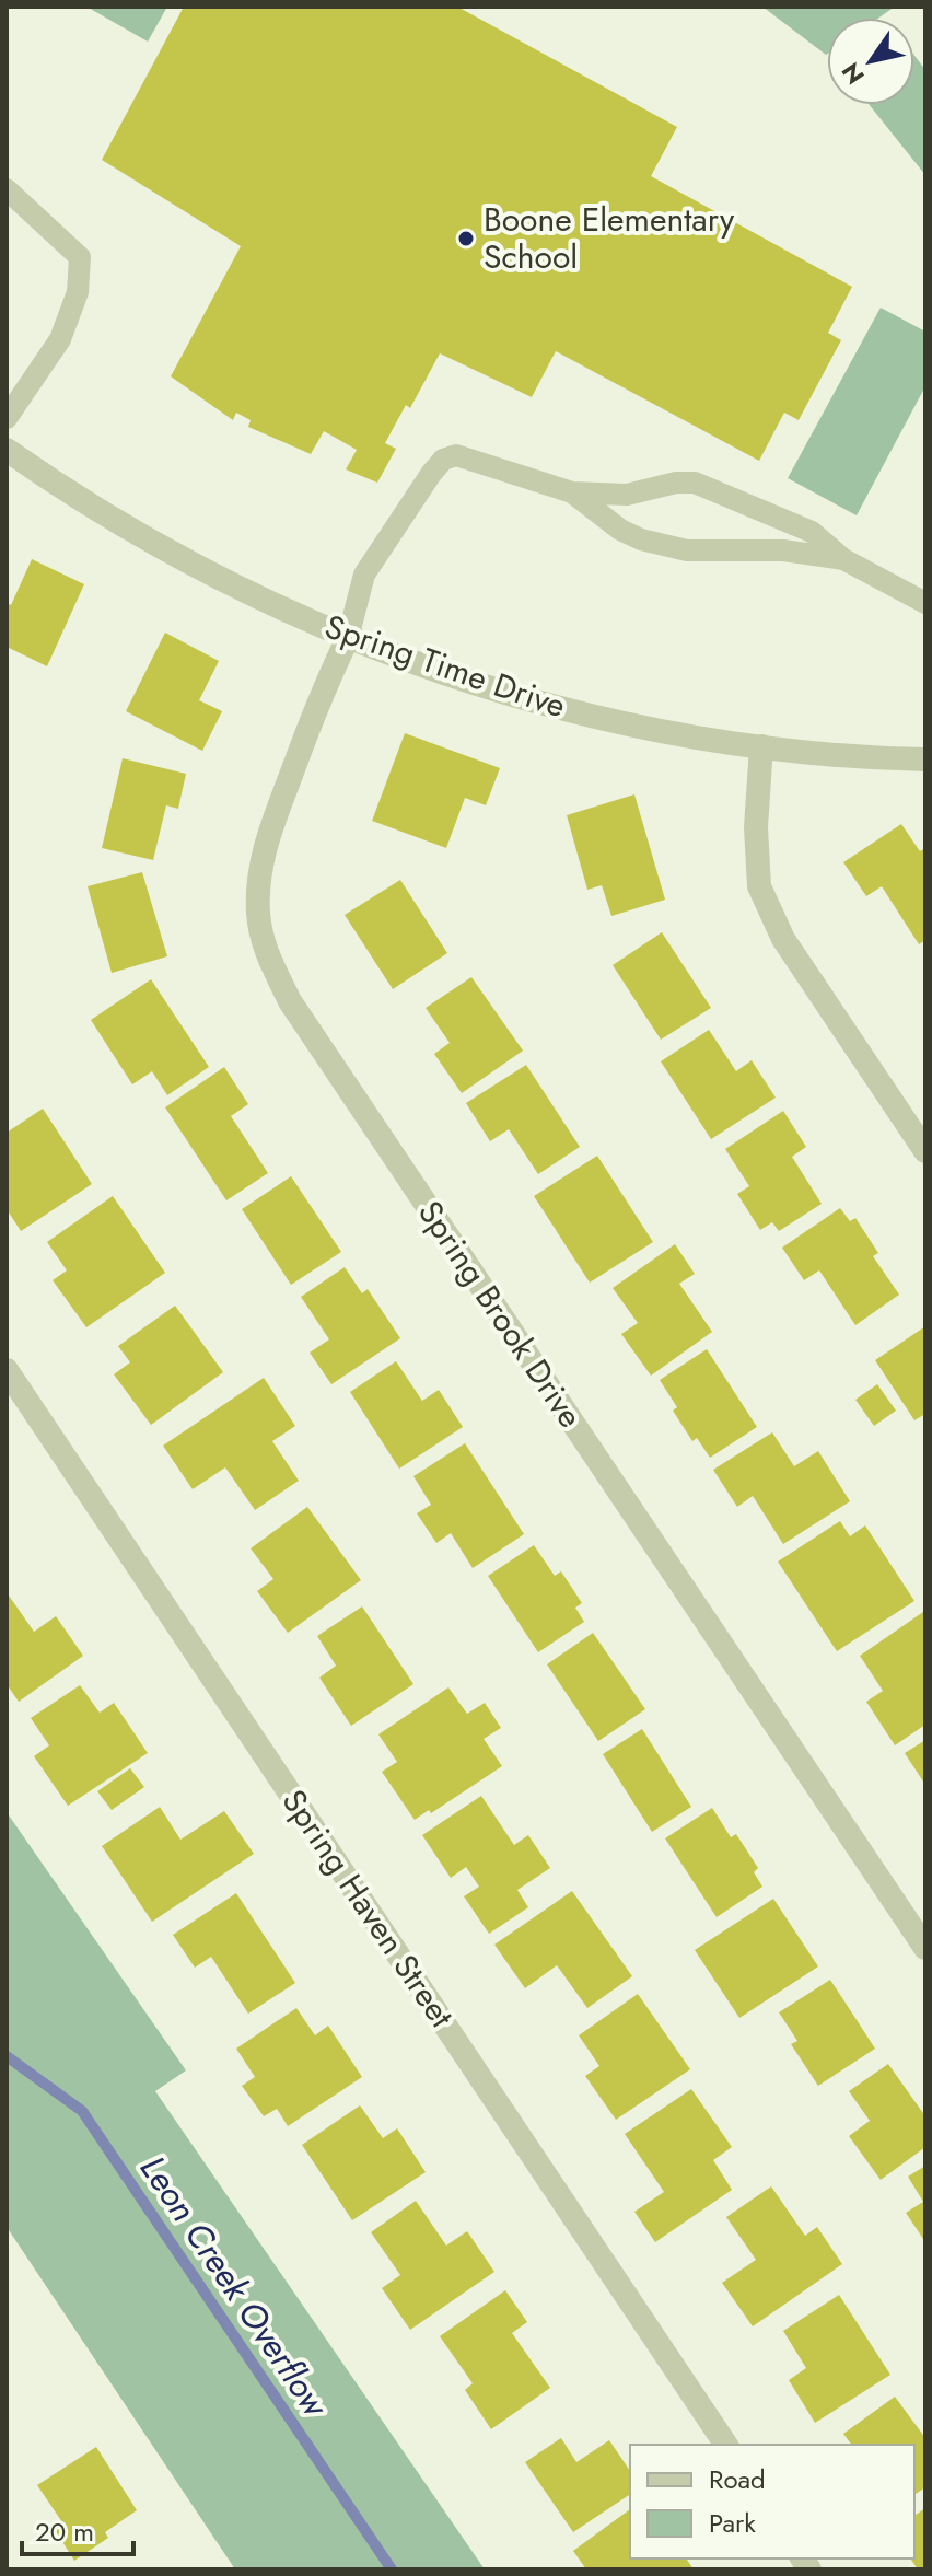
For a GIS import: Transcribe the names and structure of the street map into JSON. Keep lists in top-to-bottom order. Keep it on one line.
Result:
{"streets":{"street":["Spring Time Drive","Spring Brook Drive","Spring Haven Street"]},"crossings":[["Spring Time Drive","Spring Brook Drive"]],"water":["Leon Creek Overflow"],"places":["Boone Elementary School"],"legend":["Road","Park"],"scale_bar":"20 m","north":"bottom left"}
